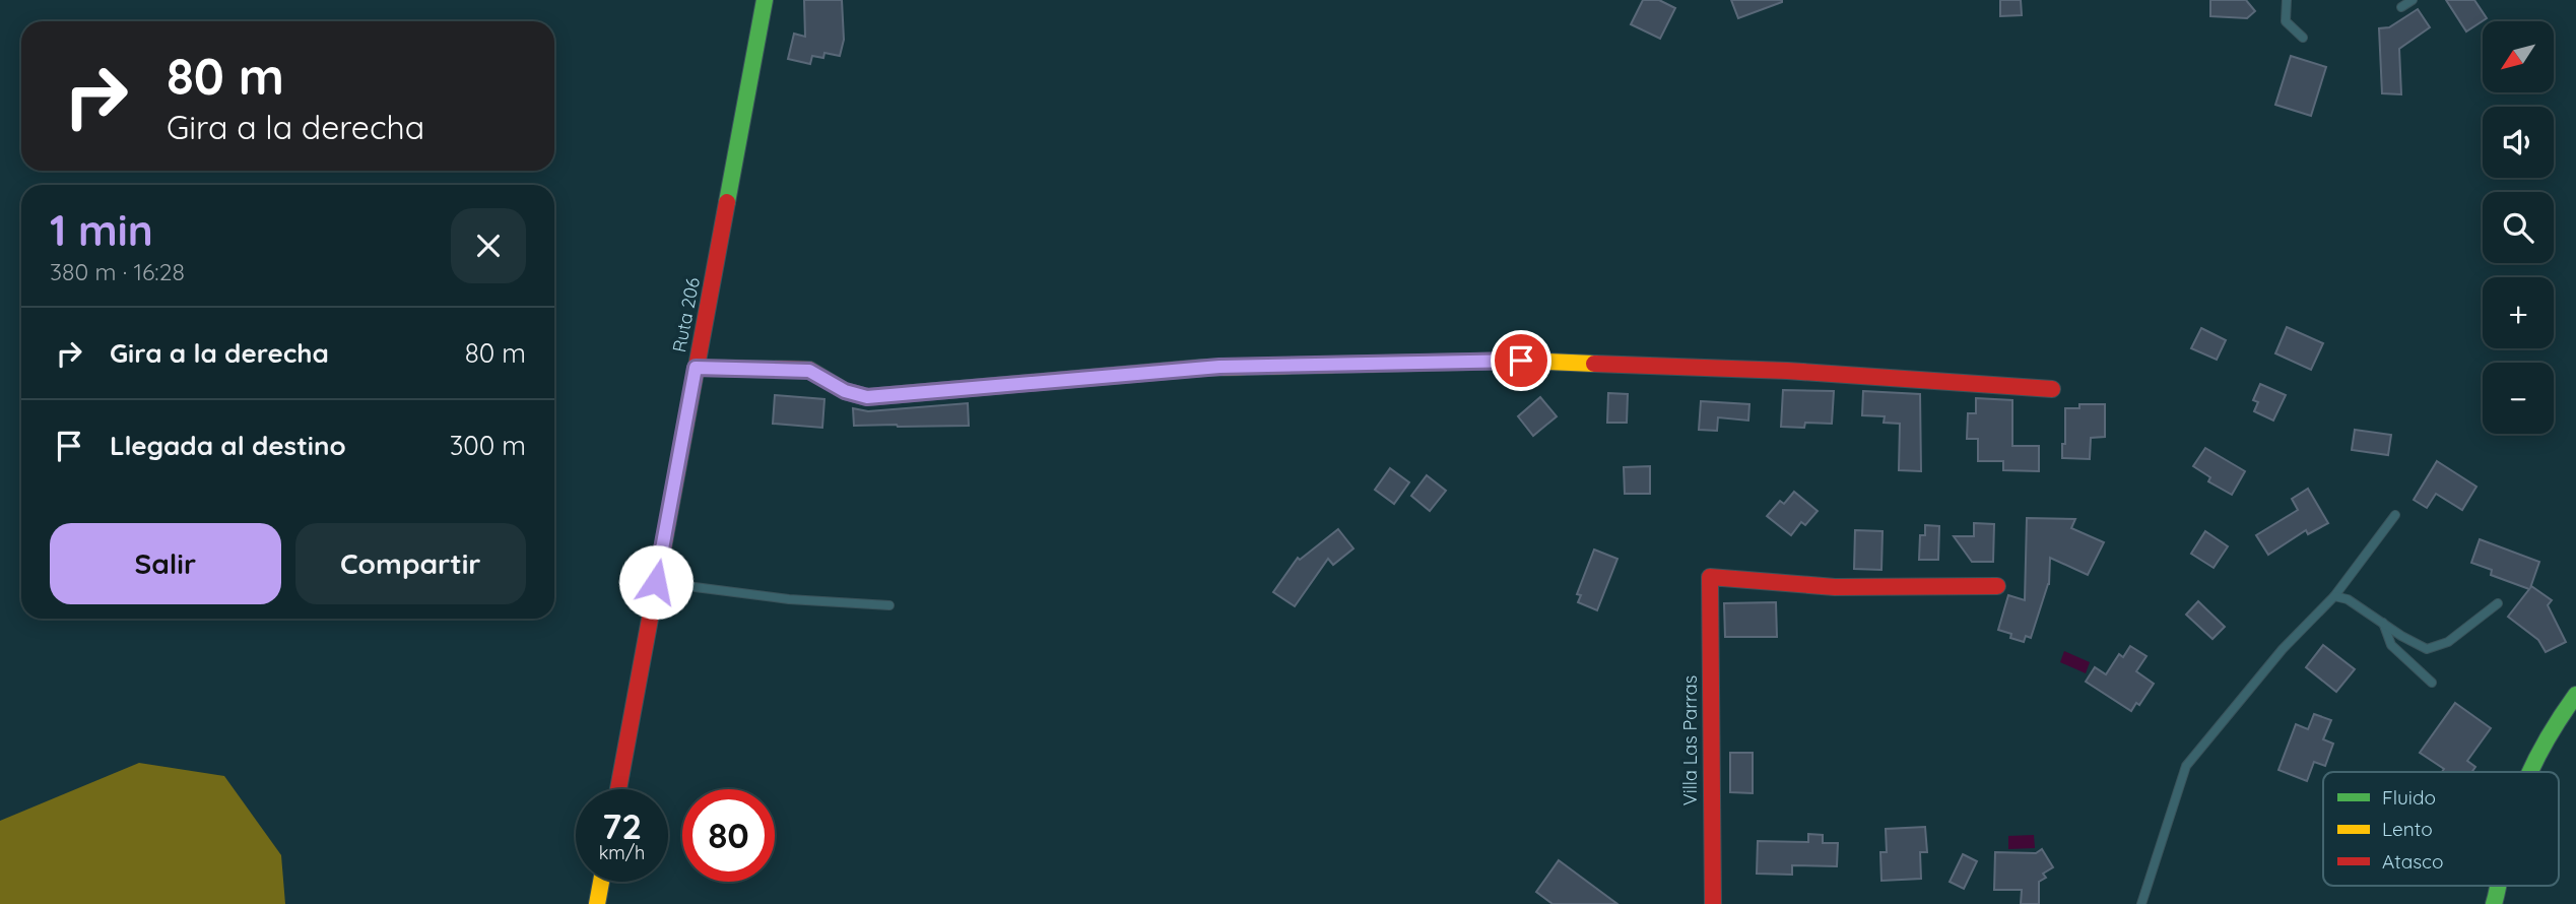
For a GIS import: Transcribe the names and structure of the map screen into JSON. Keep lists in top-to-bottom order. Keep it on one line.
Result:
{"streets":{"main road":["Ruta 206","Villa Las Parras"]},"legend":["Fluido","Lento","Atasco"],"north":"bottom left","page":{"map_buttons":["+","−"],"turn":["80 m","Gira a la derecha"],"heading":["1 min","380 m · 16:28"],"list":[{"name":"Gira a la derecha","value":"80 m"},{"name":"Llegada al destino","value":"300 m"}],"buttons":["Salir","Compartir"],"speed":"72 km/h","limit":"80"}}
